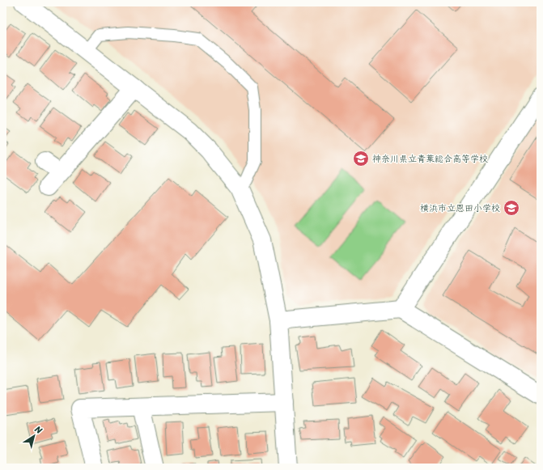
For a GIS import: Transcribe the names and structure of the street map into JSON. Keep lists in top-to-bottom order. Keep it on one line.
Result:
{"places":{"school or university":["神奈川県立青葉総合高等学校","横浜市立恩田小学校"]},"north":"top right"}
